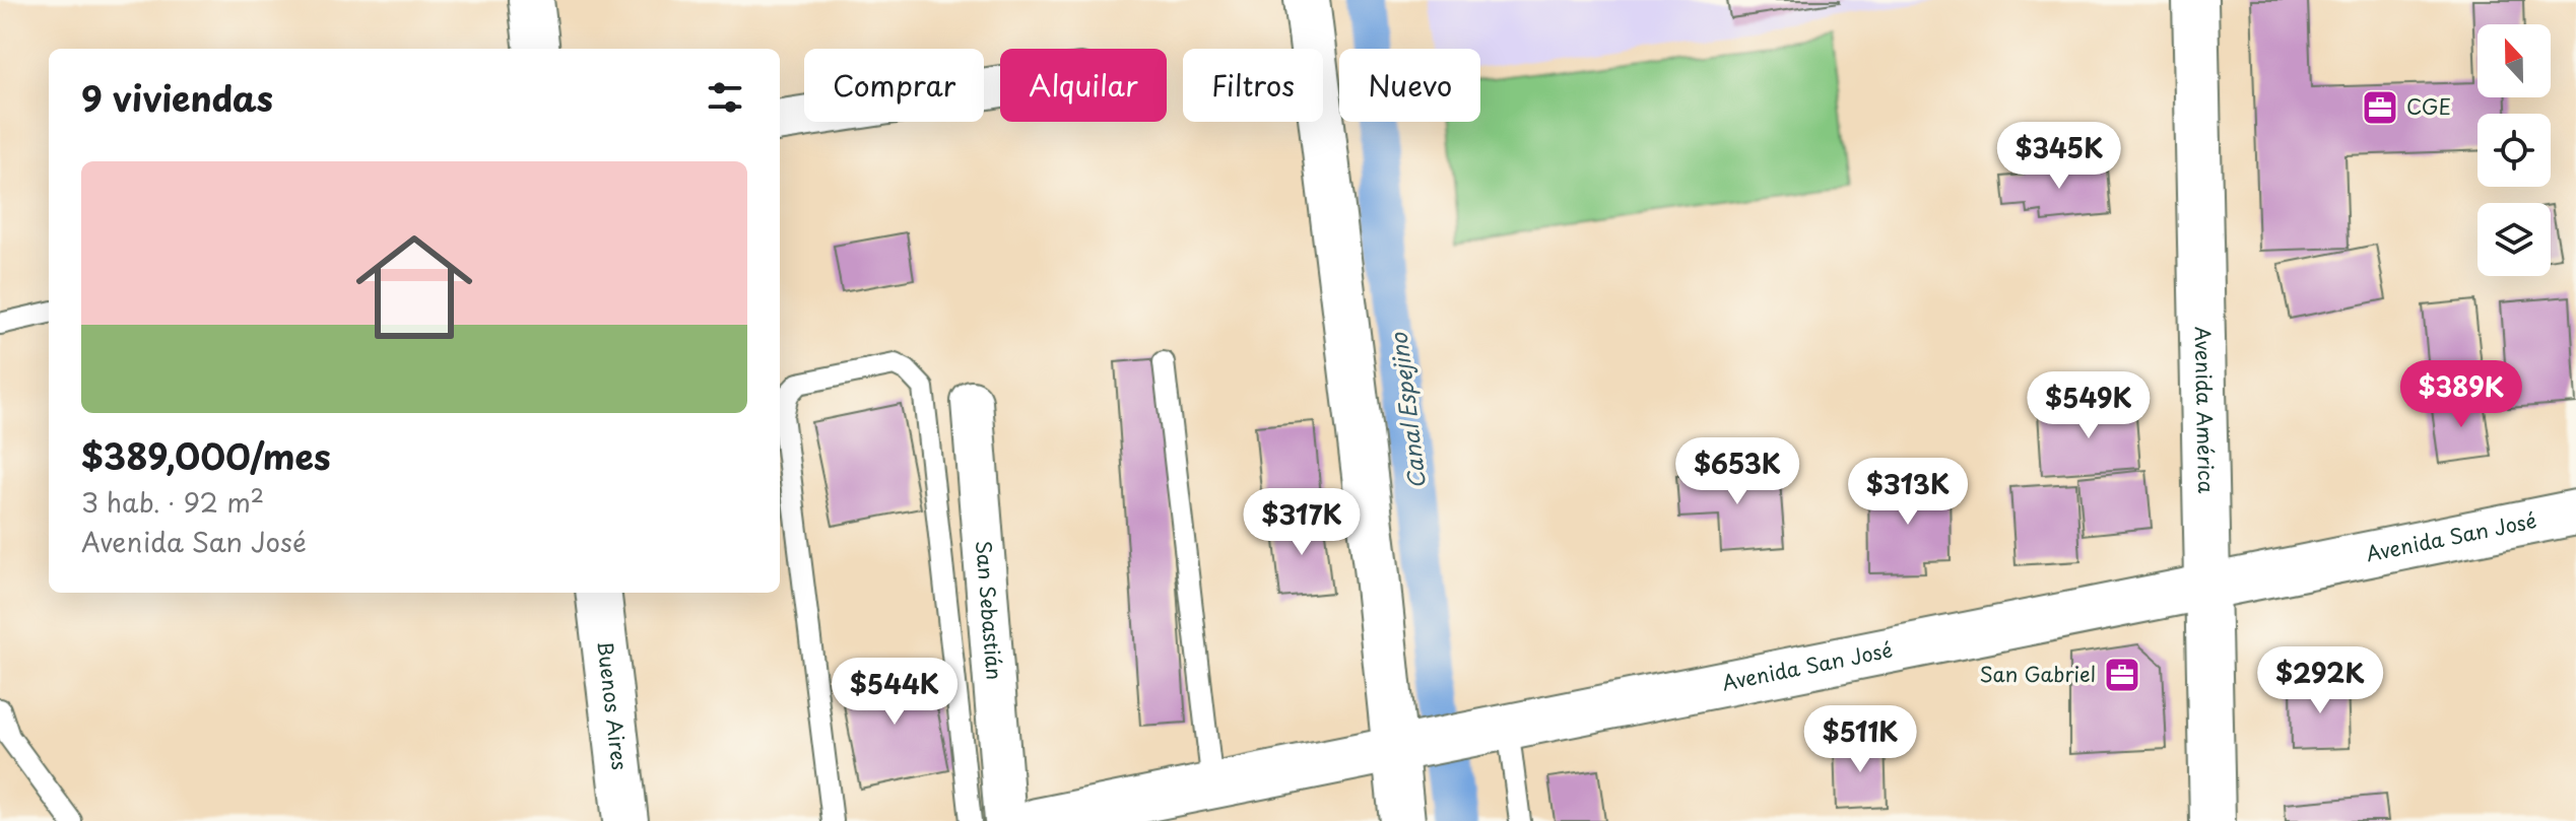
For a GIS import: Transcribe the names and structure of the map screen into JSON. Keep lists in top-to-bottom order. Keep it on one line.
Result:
{"streets":{"street":["Avenida América","Avenida San José","San Sebastián","Buenos Aires"]},"crossings":[["Avenida América","Avenida San José"]],"water":["Canal Espejino"],"places":{"office":["CGE","San Gabriel"]},"north":"top","page":{"chip":["Comprar","Alquilar","Filtros","Nuevo"],"heading":"9 viviendas","price":["$345K","$389K","$549K","$653K","$313K","$317K","$292K","$544K","$511K"],"list":[{"name":"$389,000/mes","note":"3 hab. · 92 m² · Avenida San José"}]}}
